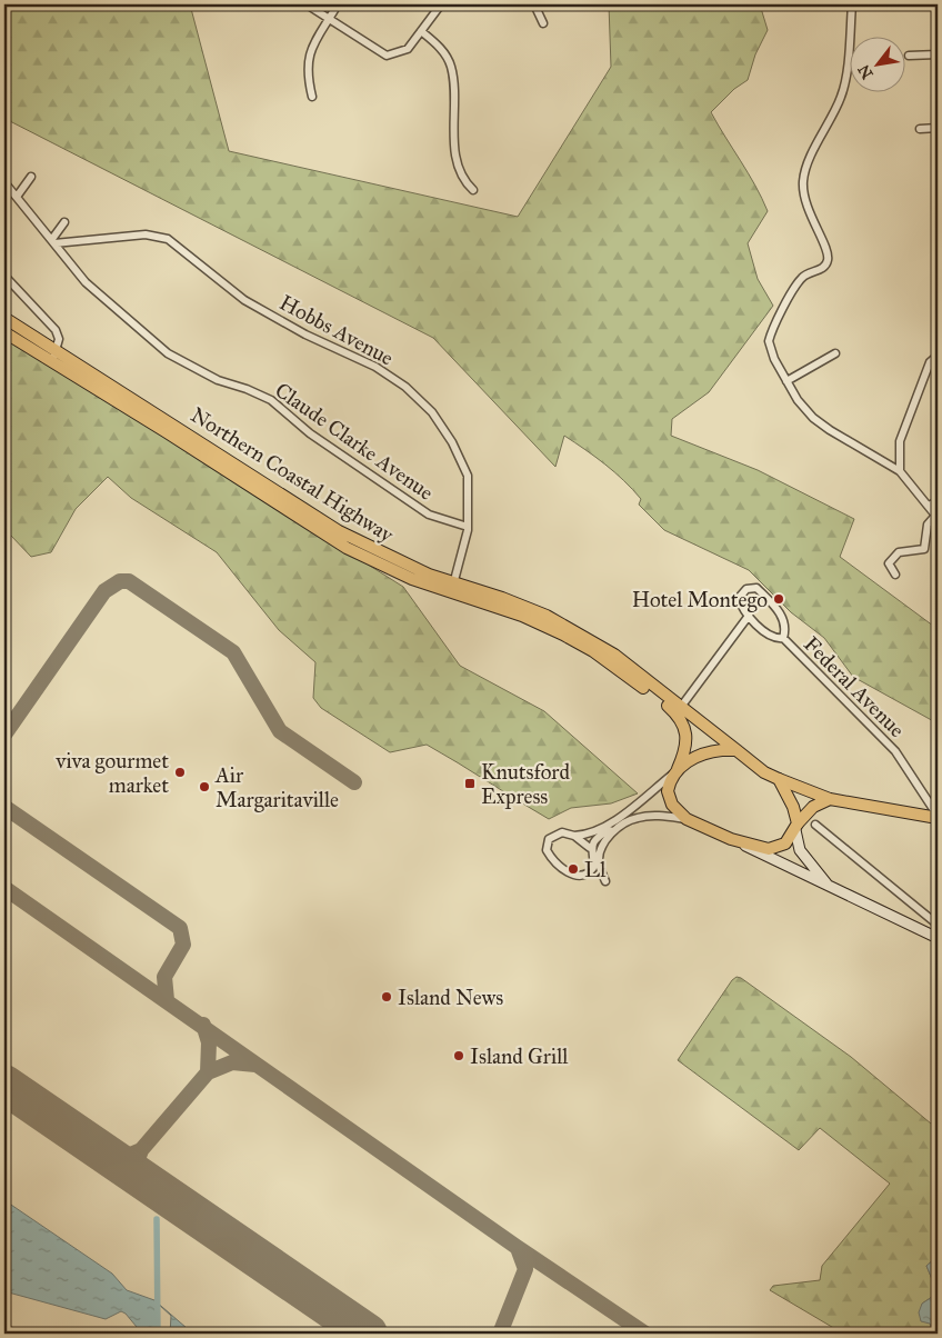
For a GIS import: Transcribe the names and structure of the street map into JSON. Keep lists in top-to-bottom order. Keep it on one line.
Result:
{"streets":{"main road":["Northern Coastal Highway"],"street":["Hobbs Avenue","Claude Clarke Avenue","Federal Avenue"]},"crossings":[["Hobbs Avenue","Claude Clarke Avenue"],["Hobbs Avenue","Northern Coastal Highway"]],"places":{"other":["Hotel Montego","viva gourmet market","Air Margaritaville","Ll","Island News","Island Grill"],"transit":["Knutsford Express"]},"north":"bottom left"}
